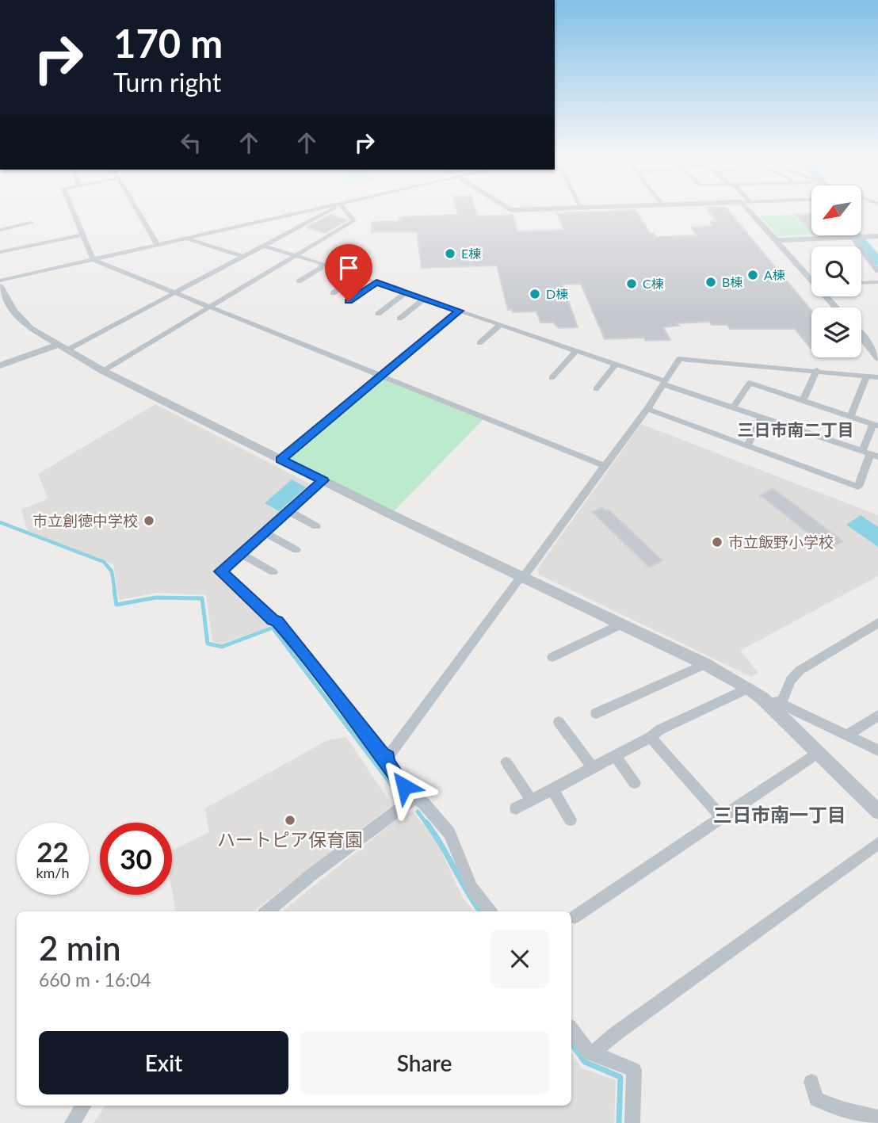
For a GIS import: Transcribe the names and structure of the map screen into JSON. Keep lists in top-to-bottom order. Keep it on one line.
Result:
{"districts":["三日市南二丁目","三日市南一丁目"],"places":["E棟","A棟","B棟","C棟","D棟","市立創徳中学校","市立飯野小学校","ハートピア保育園"],"north":"bottom left","page":{"turn":["170 m","Turn right"],"speed":"22 km/h","limit":"30","heading":["2 min","660 m · 16:04"],"buttons":["Exit","Share"]}}
